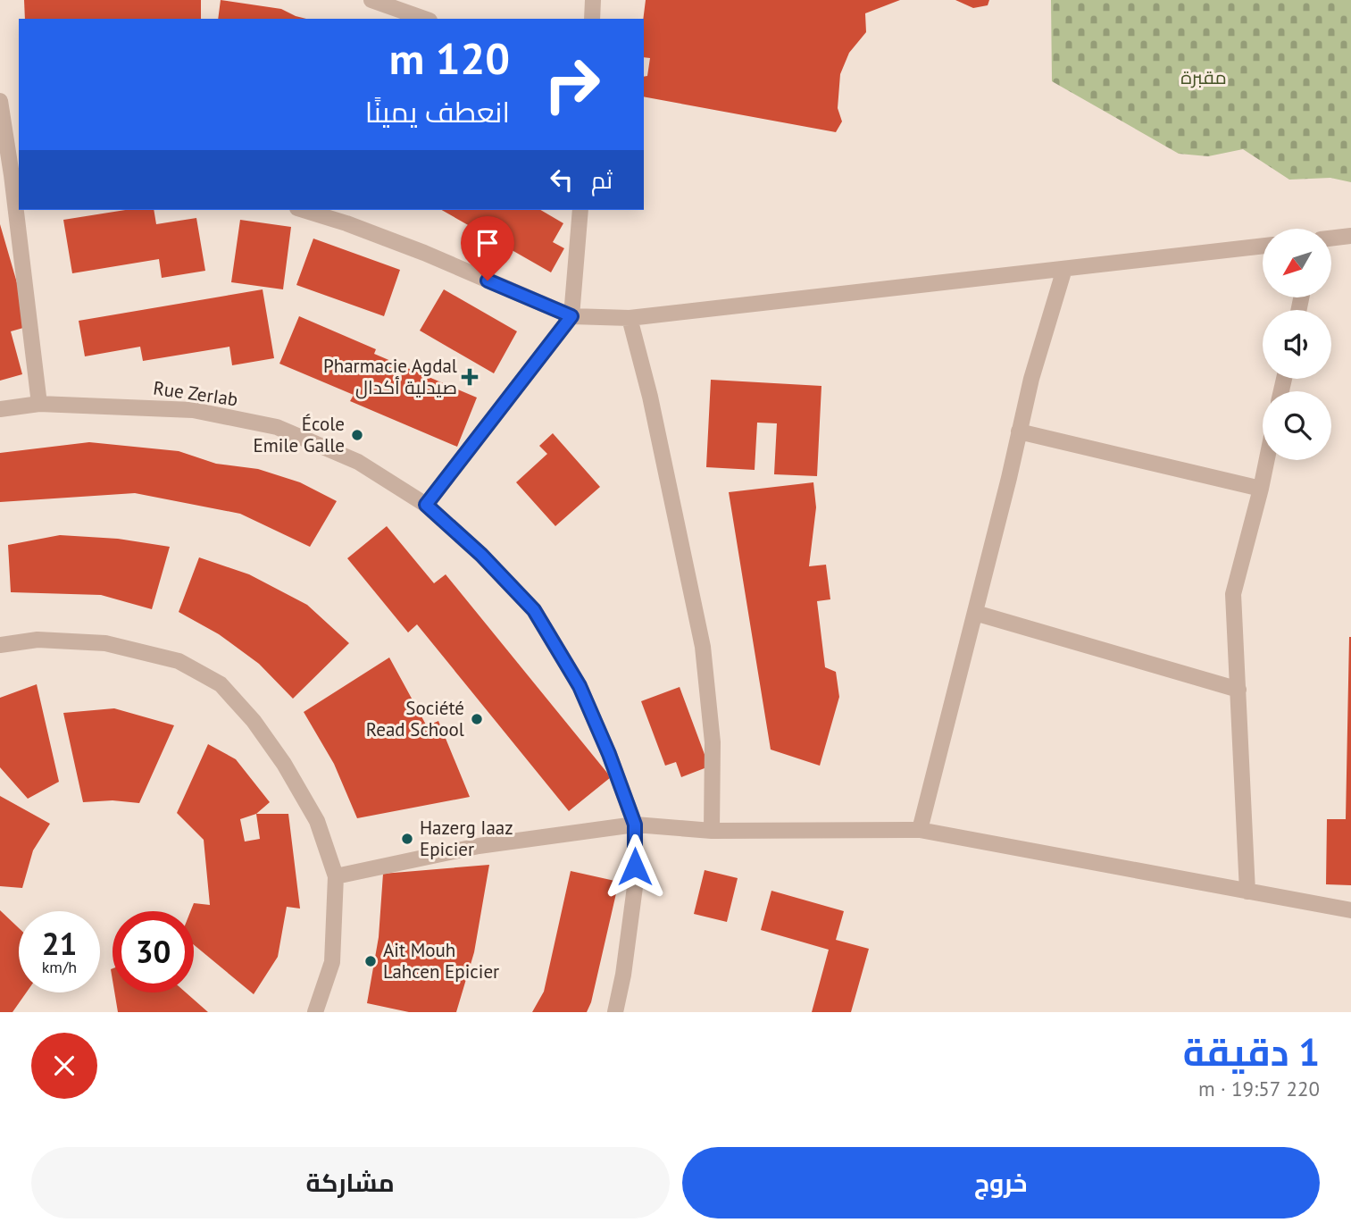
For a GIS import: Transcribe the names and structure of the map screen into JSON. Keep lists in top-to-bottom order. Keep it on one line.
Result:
{"streets":{"street":["Rue ZerIab"]},"parks":["مقبرة"],"places":{"health":["Pharmacie Agdal صيدلية أكدال"],"other":["École Emile Galle","Société Read School","Hazerg Iaaz Epicier","Ait Mouh Lahcen Epicier"]},"north":"bottom left","page":{"turn":["120 m","انعطف يمينًا"],"then":"ثم","speed":"21 km/h","limit":"30","heading":["1 دقيقة","220 m · 19:57"],"buttons":["خروج","مشاركة"]}}
